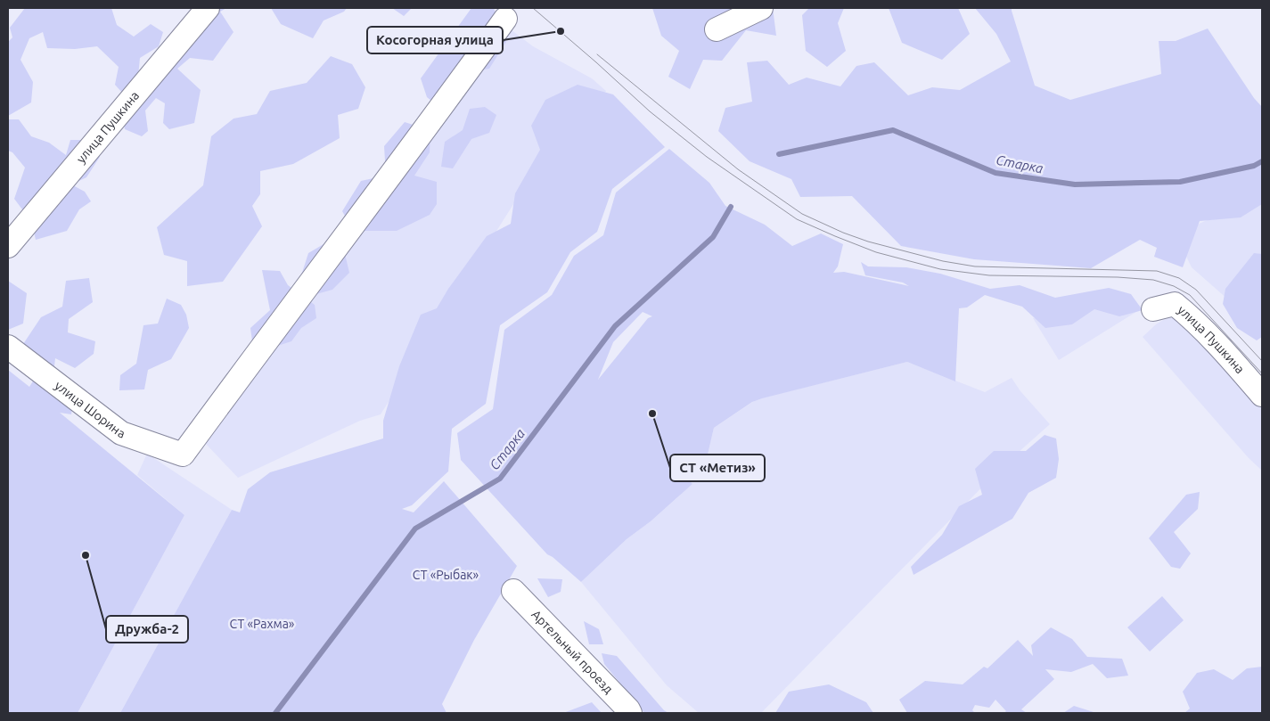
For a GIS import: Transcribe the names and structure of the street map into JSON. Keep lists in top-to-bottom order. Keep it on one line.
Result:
{"streets":{"street":["улица Пушкина","улица Шорина","Артельный проезд"]},"water":["Старка"],"parks":["СТ «Рыбак»","СТ «Рахма»"],"places":["Косогорная улица","СТ «Метиз»","Дружба-2"]}
